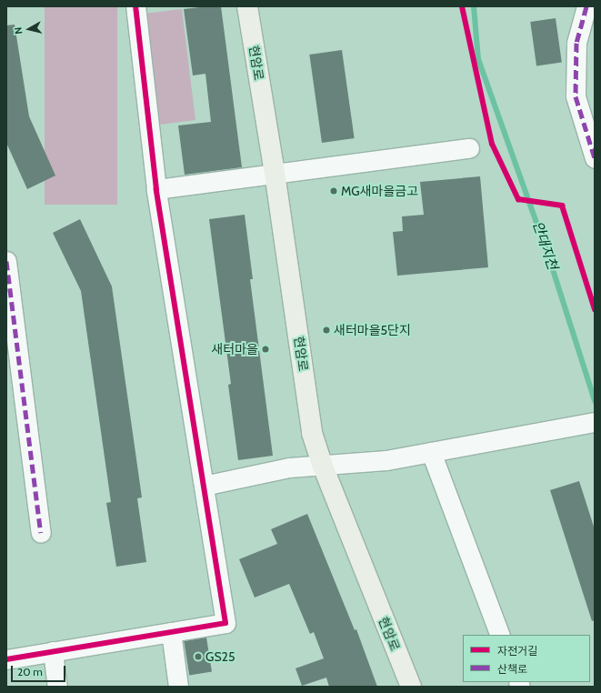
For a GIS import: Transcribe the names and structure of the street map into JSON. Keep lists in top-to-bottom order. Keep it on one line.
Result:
{"streets":{"street":["현암로"]},"water":["안대지천"],"places":["MG새마을금고","새터마을5단지","새터마을","GS25"],"legend":["자전거길","산책로"],"scale_bar":"20 m","north":"left"}
